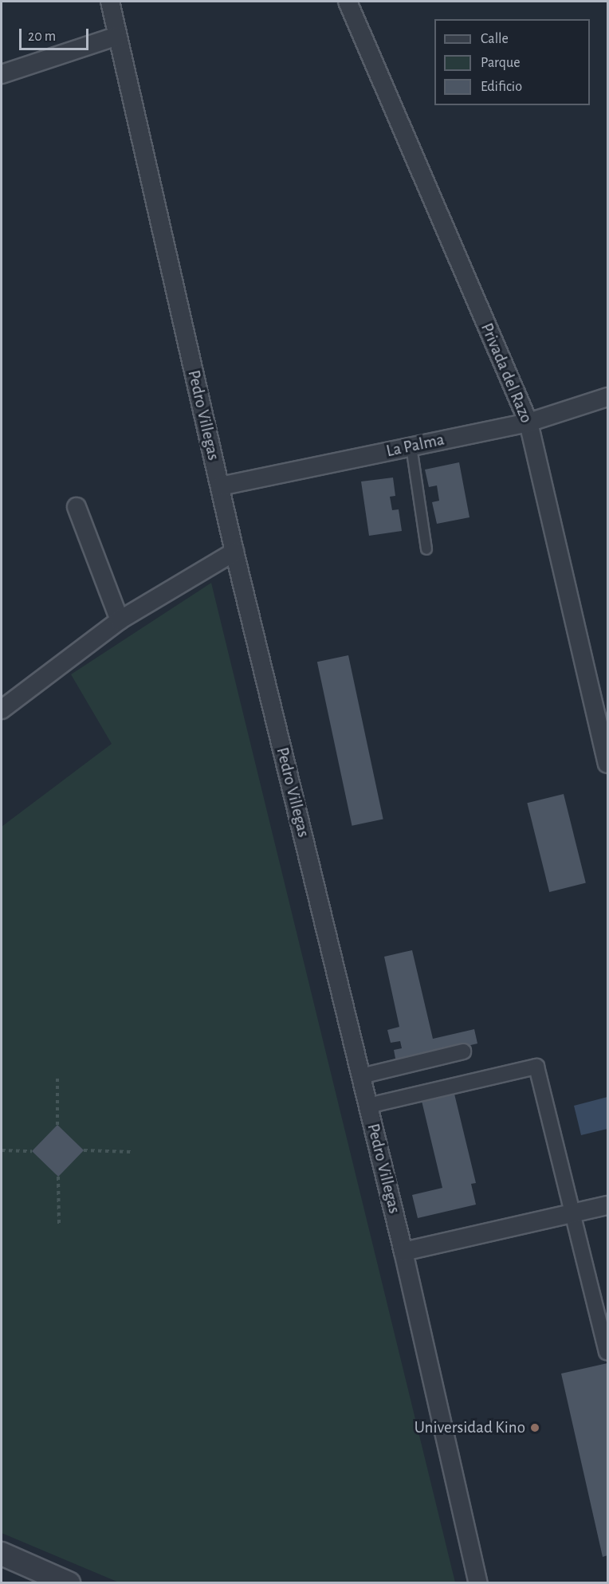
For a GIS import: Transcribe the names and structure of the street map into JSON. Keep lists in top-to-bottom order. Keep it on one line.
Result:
{"streets":{"street":["Privada del Razo","Pedro Villegas","La Palma"]},"crossings":[["Privada del Razo","La Palma"],["Pedro Villegas","La Palma"]],"places":["Universidad Kino"],"legend":["Calle","Parque","Edificio"],"scale_bar":"20 m"}
